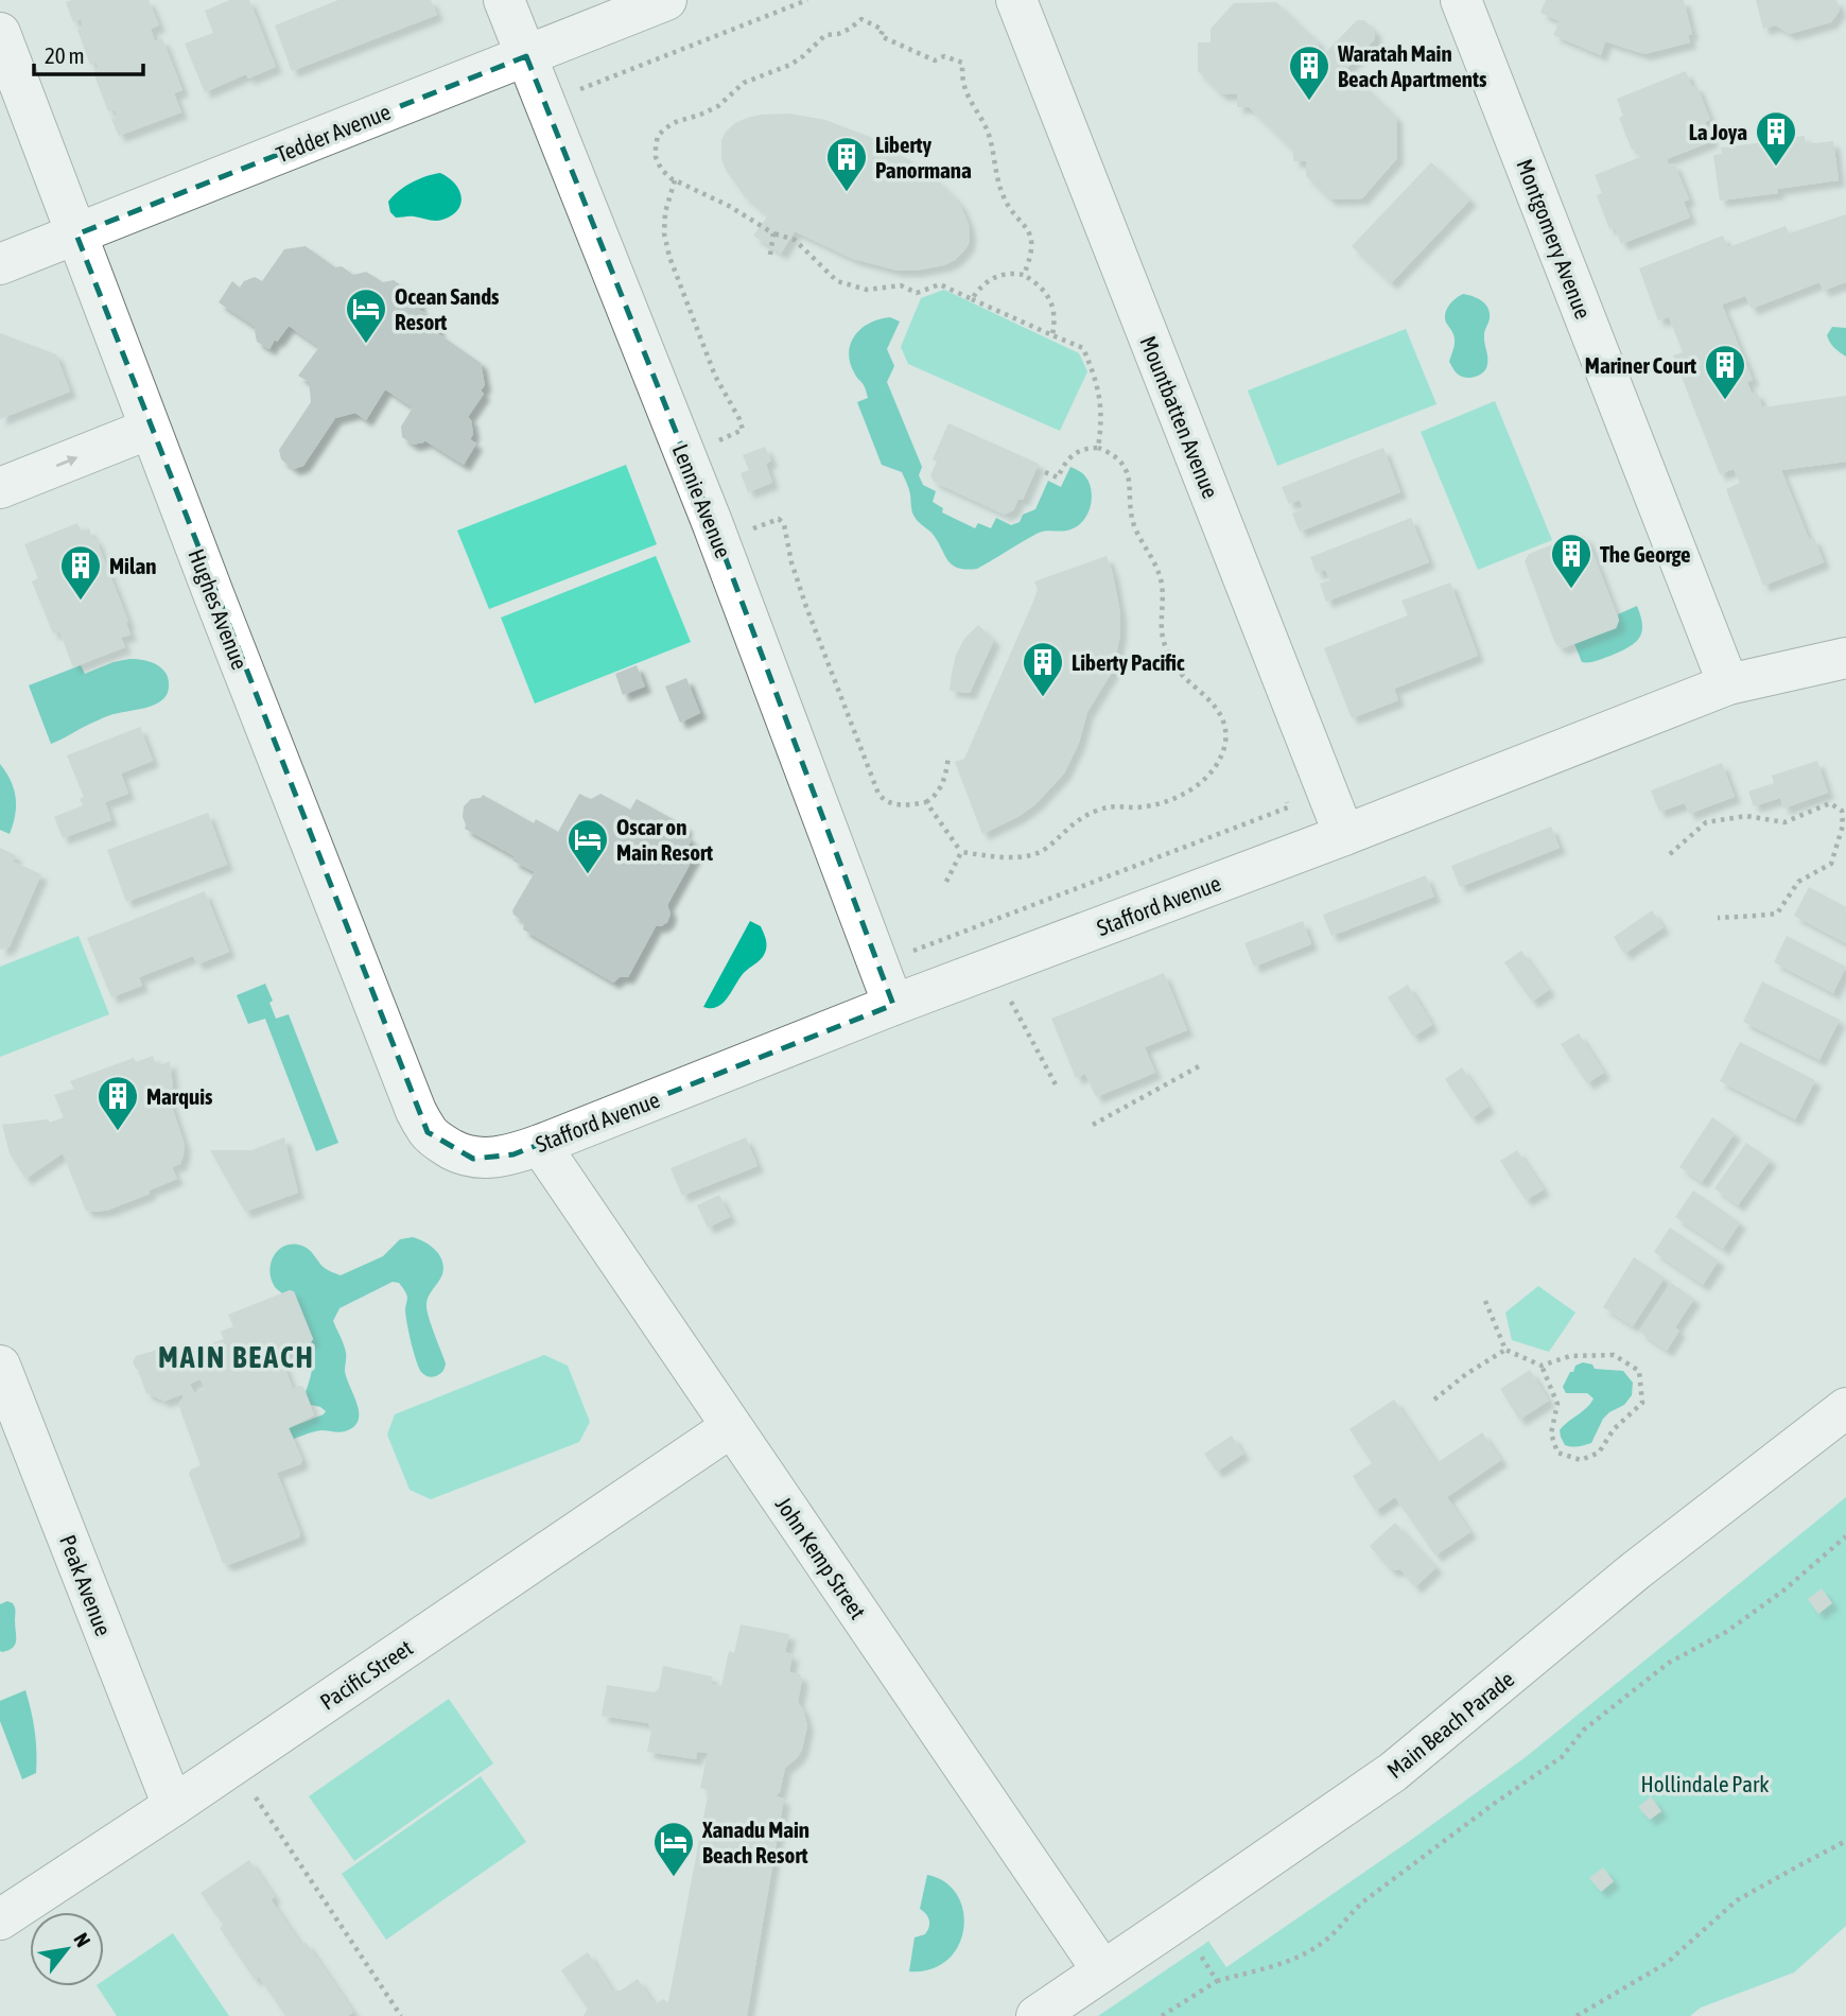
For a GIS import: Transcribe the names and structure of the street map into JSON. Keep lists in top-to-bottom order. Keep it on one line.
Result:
{"streets":{"street":["Tedder Avenue","Montgomery Avenue","Mountbatten Avenue","Lennie Avenue","Hughes Avenue","Stafford Avenue","John Kemp Street","Peak Avenue","Pacific Street","Main Beach Parade"]},"crossings":[["Tedder Avenue","Lennie Avenue"],["Tedder Avenue","Hughes Avenue"],["Montgomery Avenue","Stafford Avenue"],["Mountbatten Avenue","Stafford Avenue"],["Lennie Avenue","Stafford Avenue"],["Hughes Avenue","Stafford Avenue"],["Stafford Avenue","John Kemp Street"],["John Kemp Street","Pacific Street"],["John Kemp Street","Main Beach Parade"],["Peak Avenue","Pacific Street"]],"districts":["MAIN BEACH"],"parks":["Hollindale Park"],"places":{"building":["Waratah Main Beach Apartments","La Joya","Liberty Panormana","Mariner Court","The George","Milan","Liberty Pacific","Marquis"],"hotel":["Ocean Sands Resort","Oscar on Main Resort","Xanadu Main Beach Resort"]},"scale_bar":"20 m","north":"top right"}
